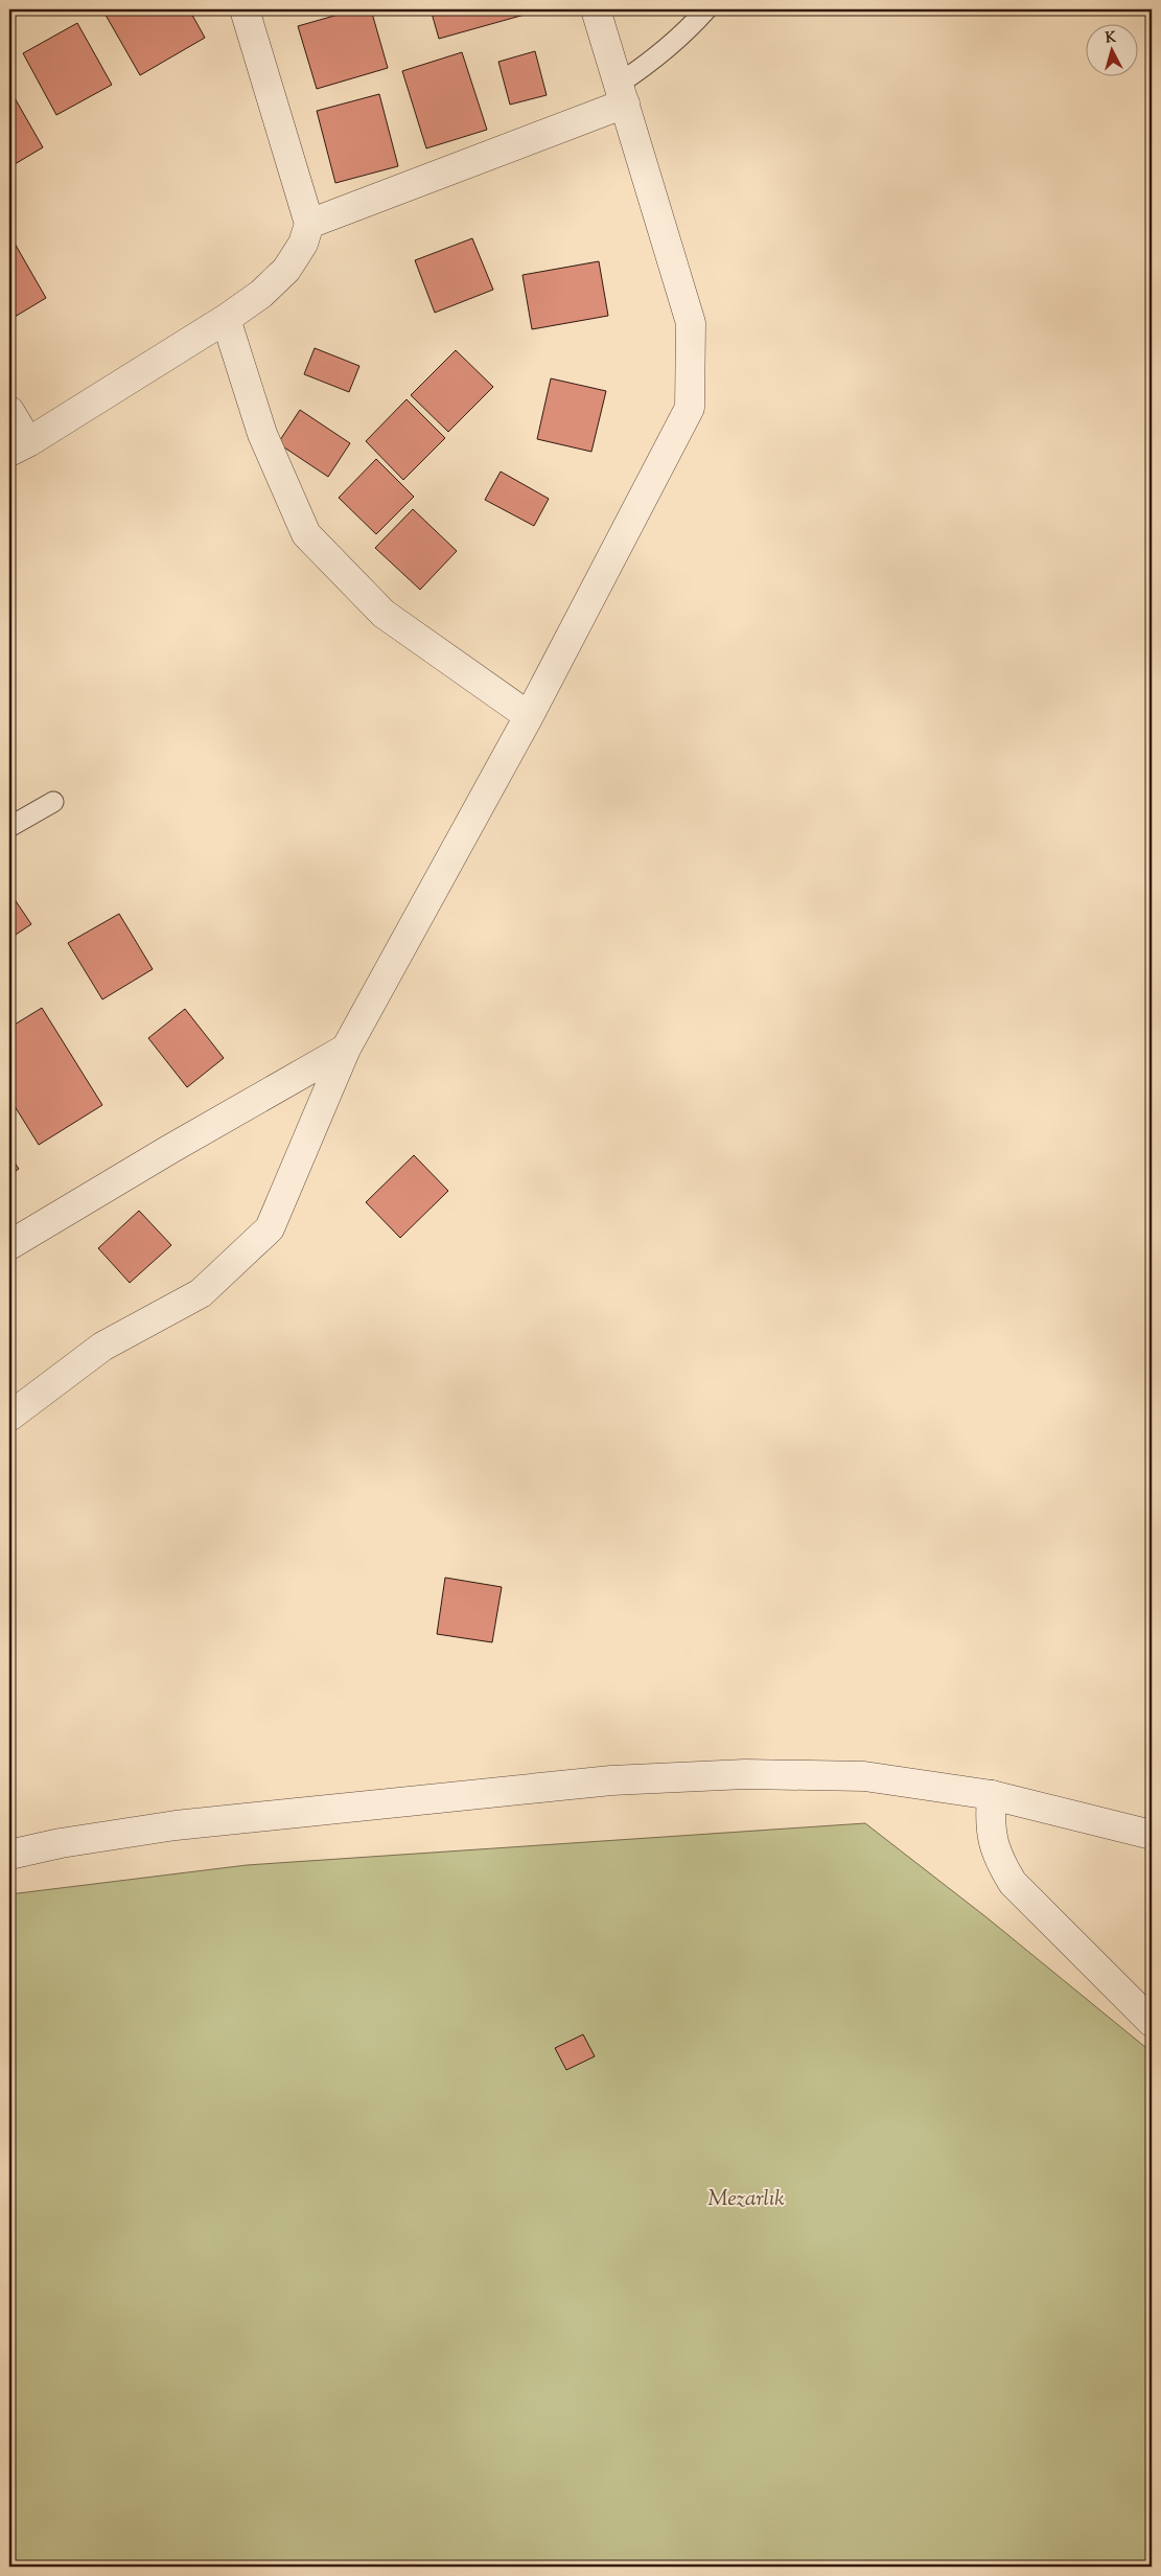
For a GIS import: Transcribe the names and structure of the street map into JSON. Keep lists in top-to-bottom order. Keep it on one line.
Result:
{"parks":["Mezarlık"],"north":"top"}
